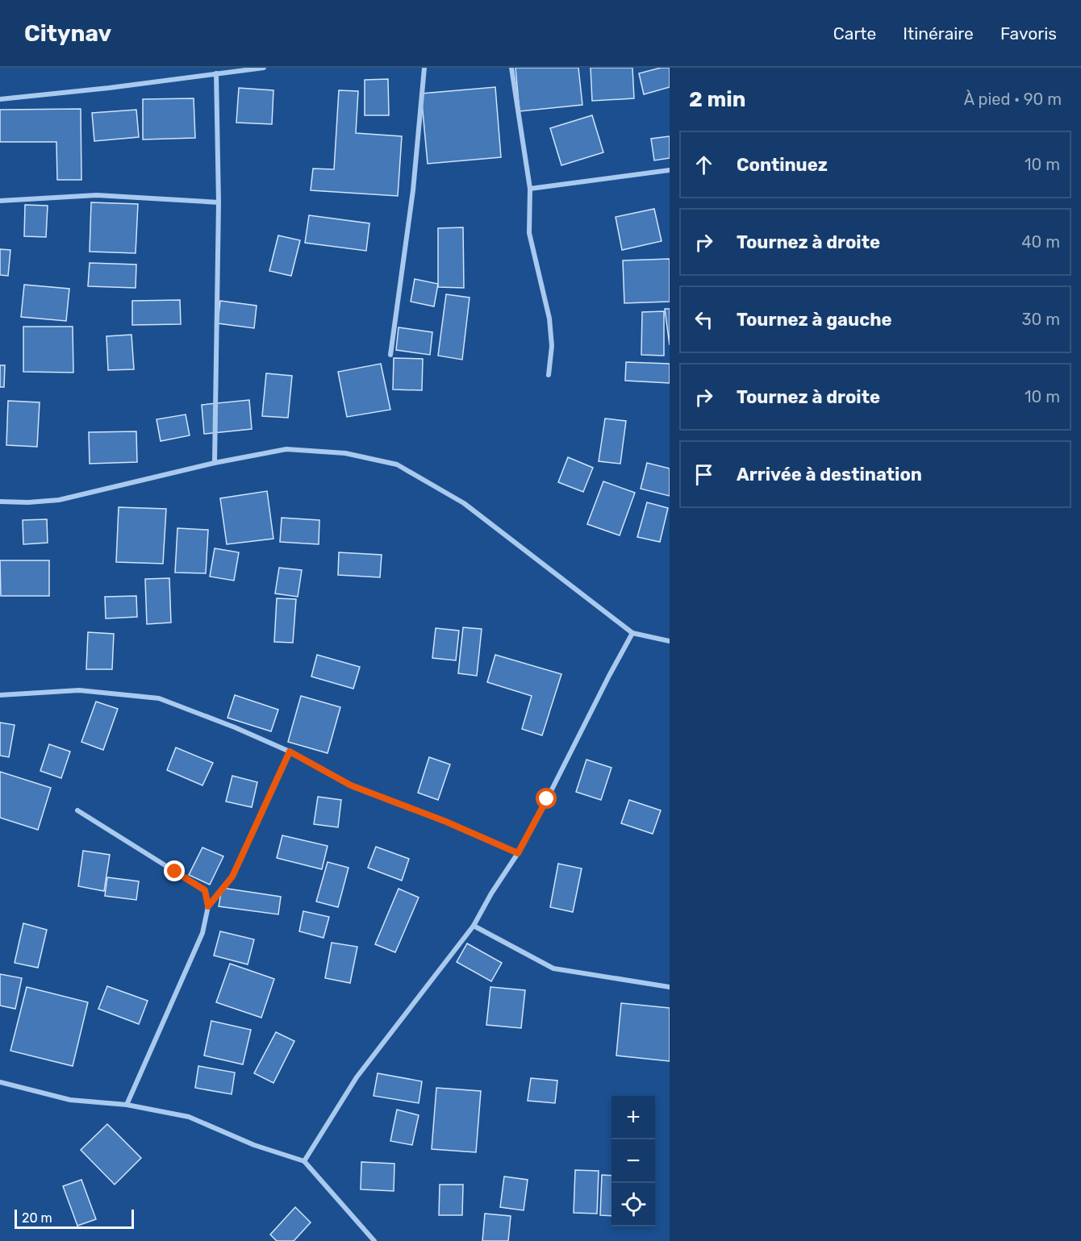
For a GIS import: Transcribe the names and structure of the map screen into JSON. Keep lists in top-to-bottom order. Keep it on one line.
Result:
{"scale_bar":"20 m","page":{"header":"Citynav","nav":["Carte","Itinéraire","Favoris"],"heading":["2 min","À pied · 90 m"],"list":[["Continuez","10 m"],["Tournez à droite","40 m"],["Tournez à gauche","30 m"],["Tournez à droite","10 m"],"Arrivée à destination"],"map_buttons":["+","−"],"scale":"20 m"}}
